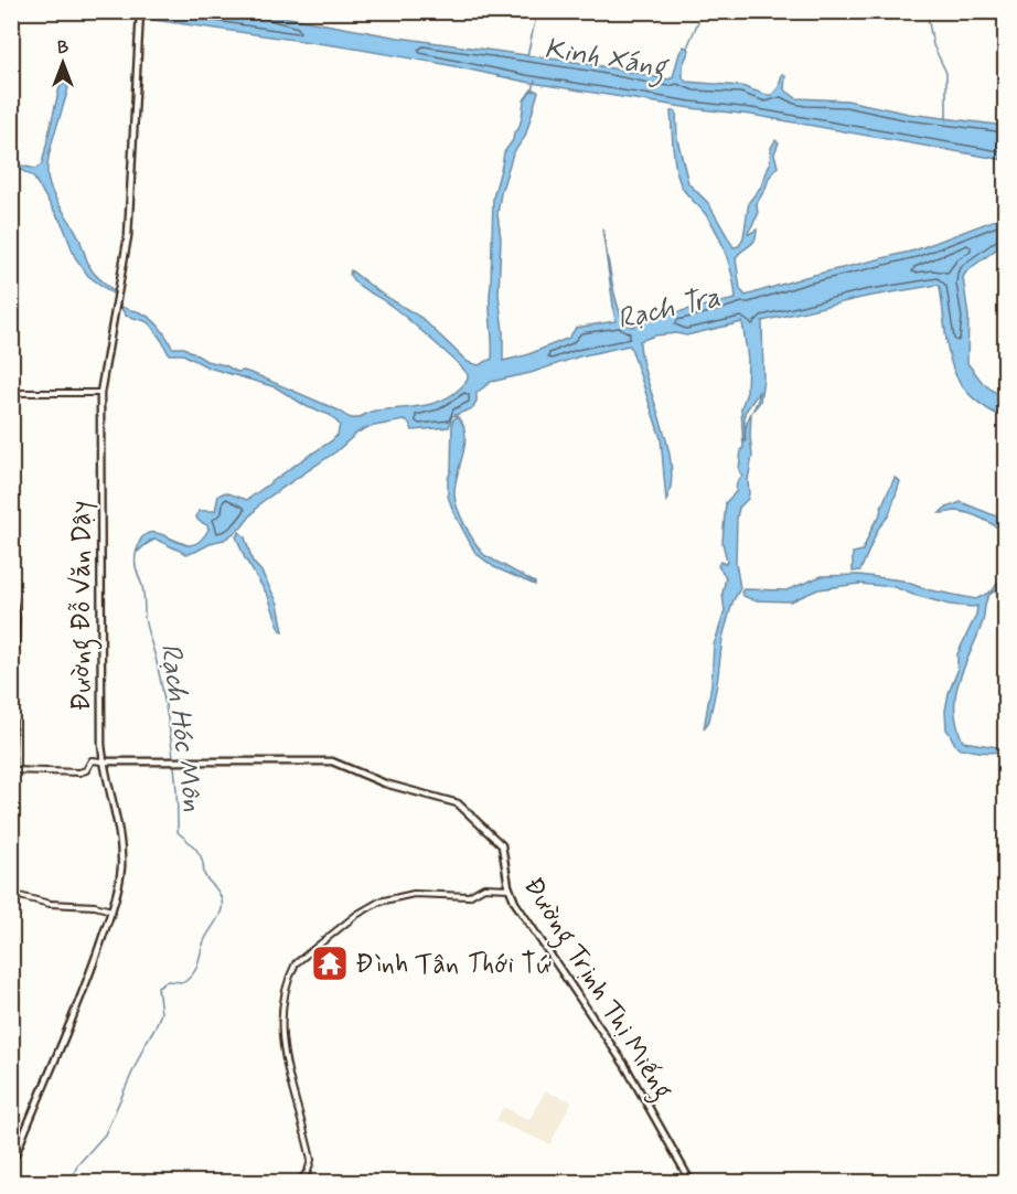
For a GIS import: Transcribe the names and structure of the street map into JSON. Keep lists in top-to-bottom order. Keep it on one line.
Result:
{"streets":{"main road":["Đường Đỗ Văn Dậy","Đường Trịnh Thị Miếng"]},"crossings":[["Đường Đỗ Văn Dậy","Đường Trịnh Thị Miếng"]],"water":["Kinh Xáng","Rạch Tra","Rạch Hóc Môn"],"places":{"temple":["Đình Tân Thới Tứ"]},"north":"top"}
